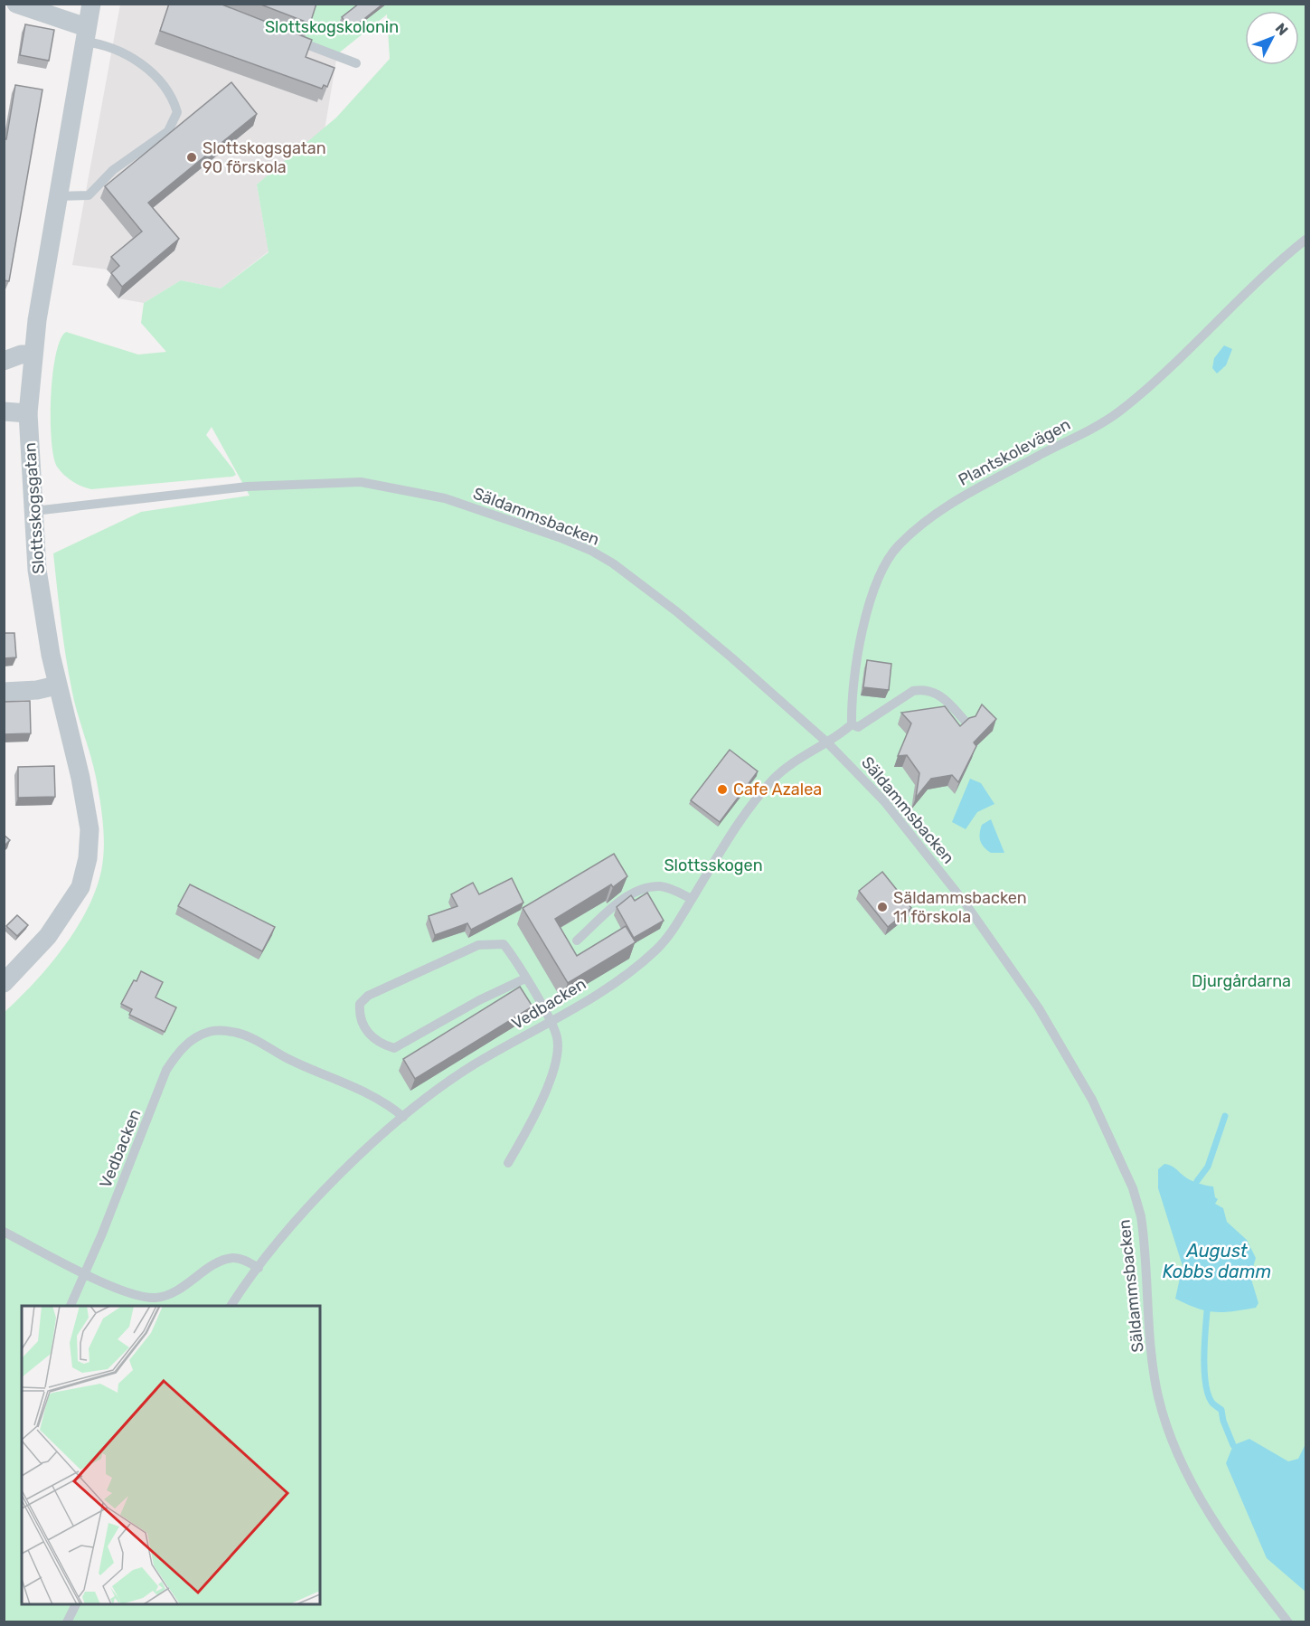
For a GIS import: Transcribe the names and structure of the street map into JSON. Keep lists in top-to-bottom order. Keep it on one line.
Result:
{"streets":{"street":["Slottsskogsgatan"],"lane":["Plantskolevägen","Säldammsbacken","Vedbacken"]},"crossings":[["Slottsskogsgatan","Säldammsbacken"],["Säldammsbacken","Vedbacken"]],"water":["August Kobbs damm"],"parks":["Slottskogskolonin","Slottsskogen","Djurgårdarna"],"places":["Slottskogsgatan 90 förskola","Cafe Azalea","Säldammsbacken 11 förskola"],"north":"top right"}
